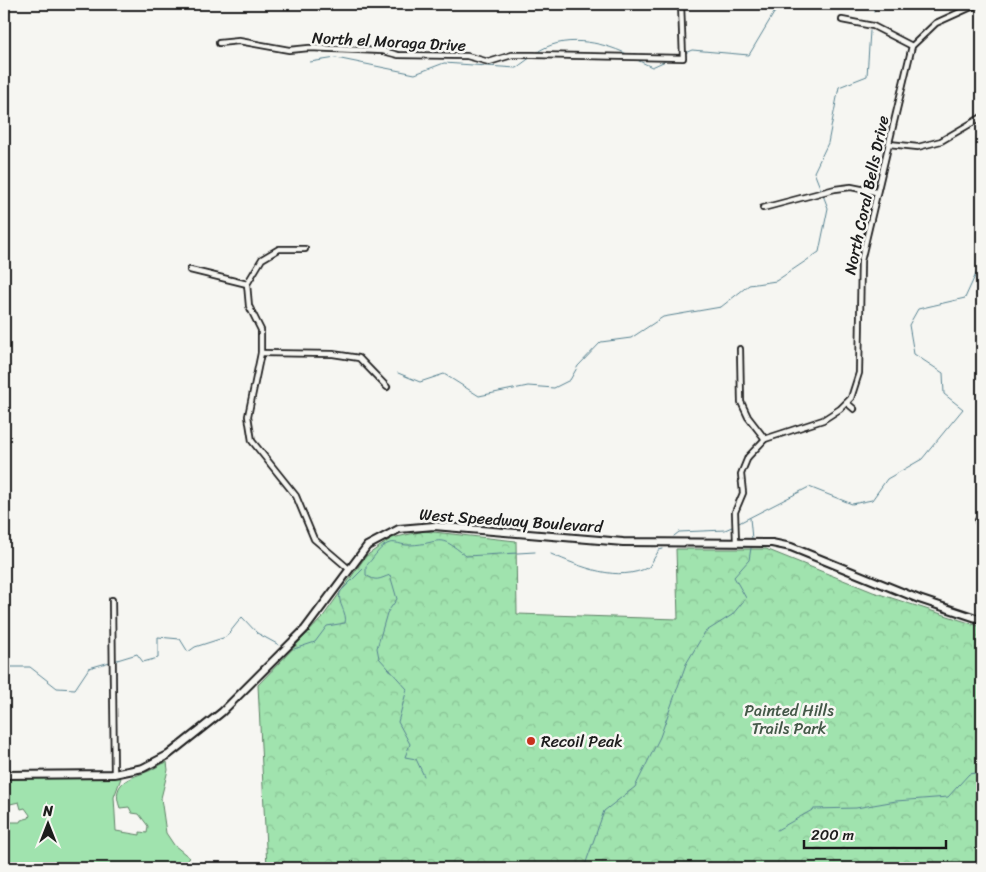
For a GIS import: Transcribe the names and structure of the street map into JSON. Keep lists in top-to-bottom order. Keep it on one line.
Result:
{"streets":{"main road":["West Speedway Boulevard"],"street":["North el Moraga Drive","North Coral Bells Drive"]},"parks":["Painted Hills Trails Park"],"places":["Recoil Peak"],"scale_bar":"200 m","north":"top"}
